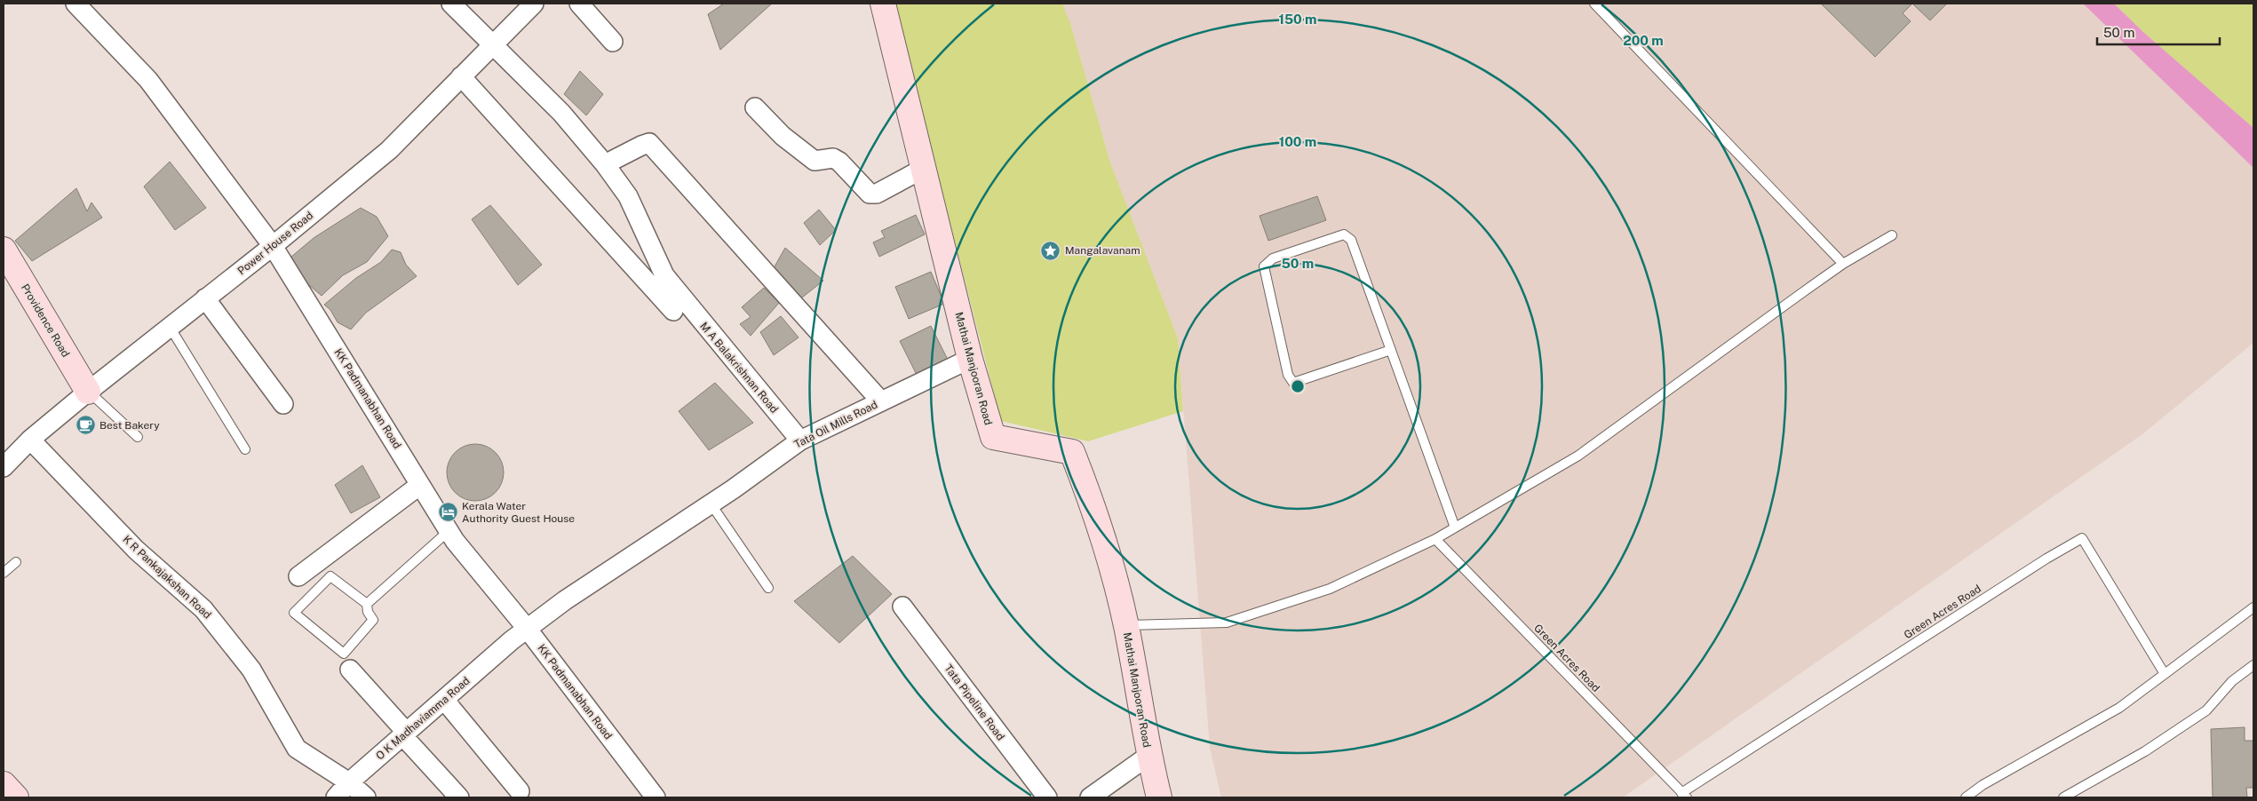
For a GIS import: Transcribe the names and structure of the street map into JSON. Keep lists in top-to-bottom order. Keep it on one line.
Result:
{"streets":{"street":["Power House Road","Providence Road","M A Balakrishnan Road","Mathai Manjooran Road","KK Padmanabhan Road","Tata Oil Mills Road","K R Pankajakshan Road","Tata Pipeline Road","O K Madhaviamma Road"],"lane":["Green Acres Road"]},"crossings":[["Power House Road","Providence Road"],["Power House Road","KK Padmanabhan Road"],["Power House Road","K R Pankajakshan Road"],["M A Balakrishnan Road","Tata Oil Mills Road"],["Mathai Manjooran Road","Tata Oil Mills Road"],["KK Padmanabhan Road","Tata Oil Mills Road"],["Tata Oil Mills Road","O K Madhaviamma Road"],["K R Pankajakshan Road","O K Madhaviamma Road"]],"places":{"place":["Mangalavanam"],"cafe":["Best Bakery"],"hotel":["Kerala Water Authority Guest House"]},"scale_bar":"50 m","rings":["150 m","200 m","100 m","50 m"]}
